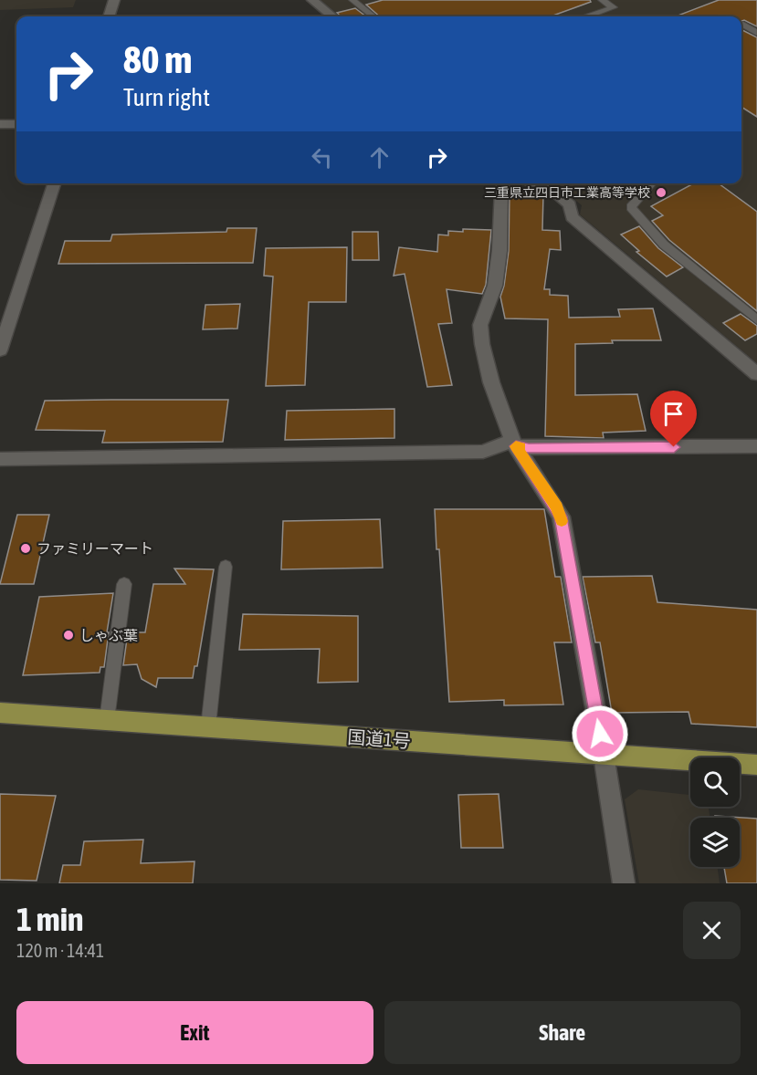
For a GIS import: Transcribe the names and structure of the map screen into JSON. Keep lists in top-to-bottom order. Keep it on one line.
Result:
{"streets":{"highway":["国道1号"]},"places":["三重県立四日市工業高等学校","ファミリーマート","しゃぶ葉"],"page":{"turn":["80 m","Turn right"],"heading":["1 min","120 m · 14:41"],"buttons":["Exit","Share"]}}
